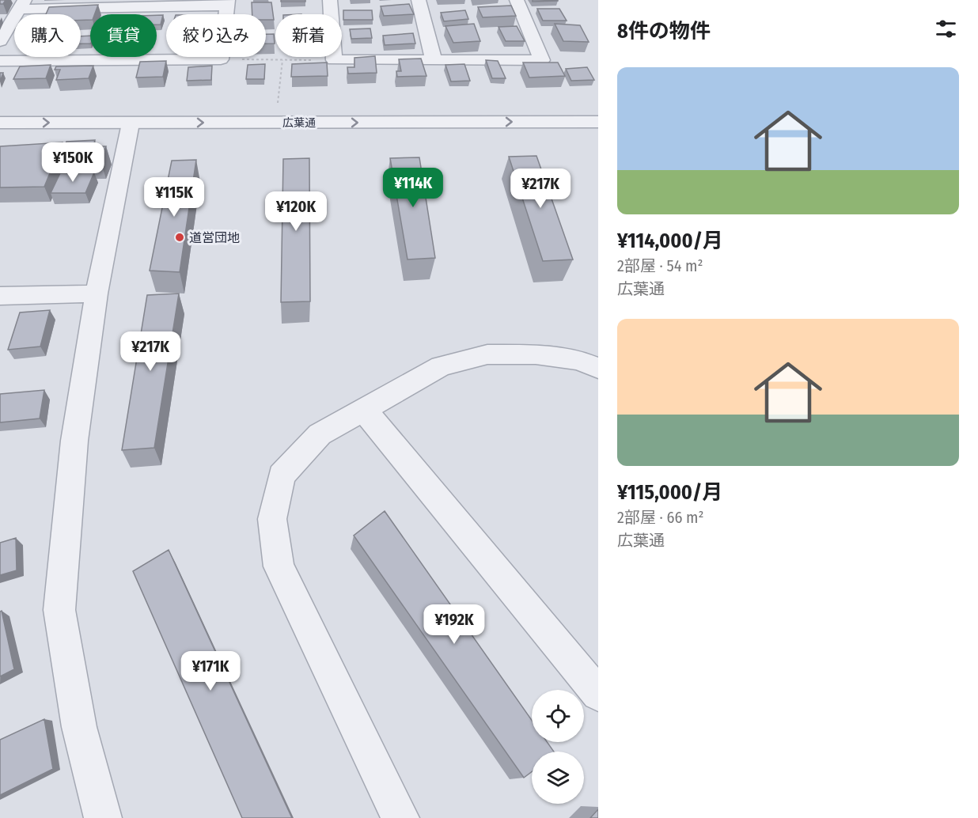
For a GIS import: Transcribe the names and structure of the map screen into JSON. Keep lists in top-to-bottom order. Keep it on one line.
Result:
{"streets":{"street":["広葉通"]},"places":["道営団地"],"page":{"heading":"8件の物件","chip":["購入","賃貸","絞り込み","新着"],"list":[{"name":"¥114,000/月","note":"2部屋 · 54 m² · 広葉通"},{"name":"¥115,000/月","note":"2部屋 · 66 m² · 広葉通"}],"price":["¥150K","¥114K","¥217K","¥115K","¥120K","¥217K","¥192K","¥171K"]}}
